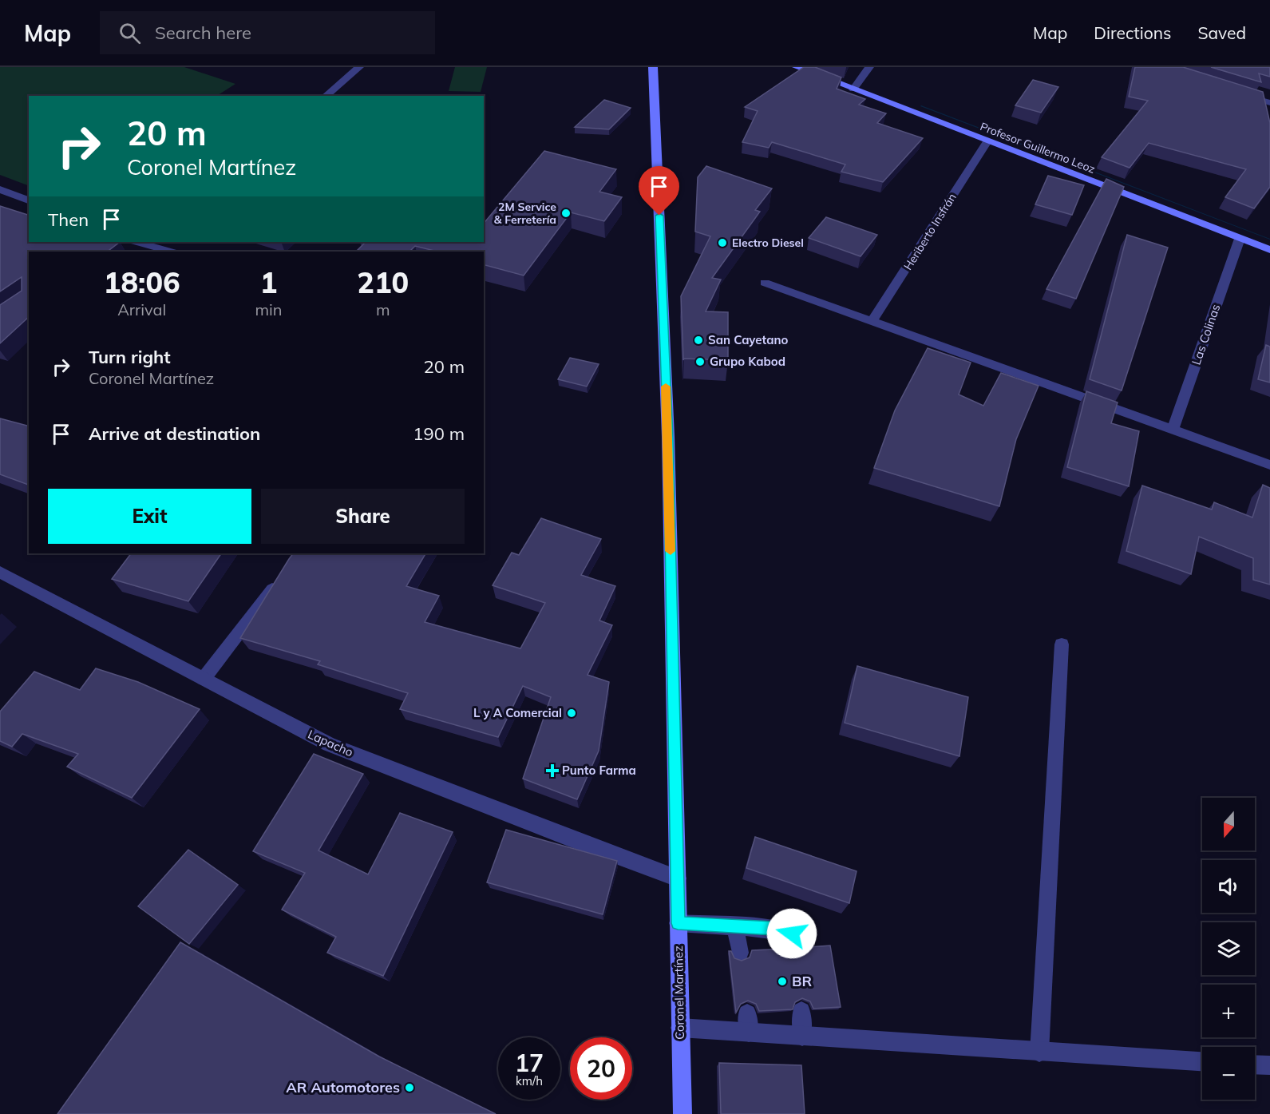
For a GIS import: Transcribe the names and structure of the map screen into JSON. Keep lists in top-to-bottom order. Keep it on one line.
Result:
{"streets":{"main road":["Profesor Guillermo Leoz","Coronel Martínez"],"street":["Heriberto Insfrán","Las Colinas","Lapacho"]},"crossings":[["Profesor Guillermo Leoz","Heriberto Insfrán"],["Profesor Guillermo Leoz","Las Colinas"],["Lapacho","Coronel Martínez"]],"places":{"other":["2M Service & Ferretería","Electro Diesel","San Cayetano","Grupo Kabod","L y A Comercial","BR","AR Automotores"],"health":["Punto Farma"]},"north":"bottom","page":{"header":"Map","search":"Search here","nav":["Map","Directions","Saved"],"turn":["20 m","Coronel Martínez"],"then":"Then","eta":["18:06","Arrival","1","min","210","m"],"list":[{"name":"Turn right","note":"Coronel Martínez","value":"20 m"},{"name":"Arrive at destination","value":"190 m"}],"buttons":["Exit","Share"],"map_buttons":["+","−"],"speed":"17 km/h","limit":"20"}}
